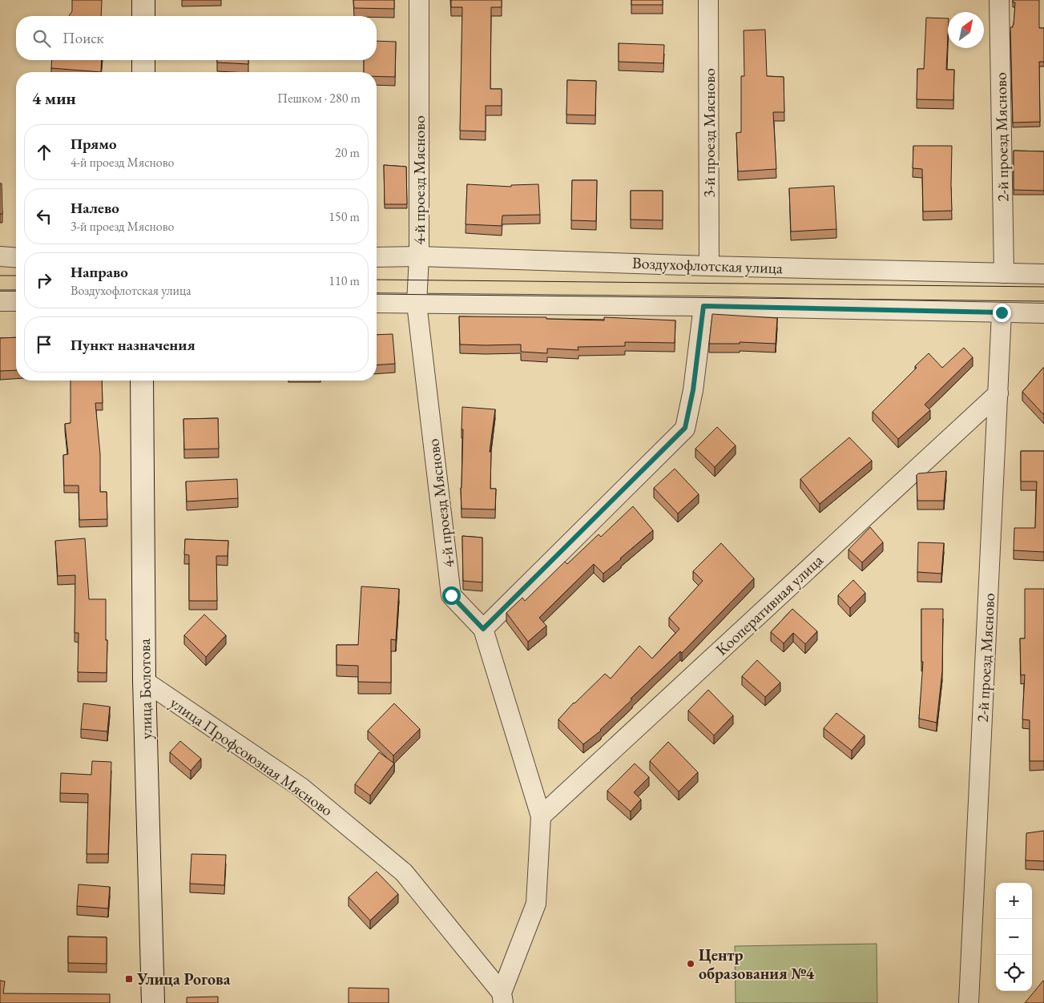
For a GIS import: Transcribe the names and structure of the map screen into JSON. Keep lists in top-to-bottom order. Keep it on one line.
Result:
{"streets":{"street":["3-й проезд Мясново","2-й проезд Мясново","4-й проезд Мясново","Воздухофлотская улица","Кооперативная улица","улица Болотова","улица Профсоюзная Мясново"]},"crossings":[["3-й проезд Мясново","Воздухофлотская улица"],["2-й проезд Мясново","Воздухофлотская улица"],["2-й проезд Мясново","Кооперативная улица"],["4-й проезд Мясново","Воздухофлотская улица"],["4-й проезд Мясново","Кооперативная улица"],["4-й проезд Мясново","улица Профсоюзная Мясново"],["улица Болотова","улица Профсоюзная Мясново"]],"places":{"other":["Центр образования №4"],"transit":["Улица Рогова"]},"north":"top right","page":{"search":"Поиск","heading":["4 мин","Пешком · 280 m"],"list":[["Прямо","4-й проезд Мясново","20 m"],["Налево","3-й проезд Мясново","150 m"],["Направо","Воздухофлотская улица","110 m"],"Пункт назначения"],"map_buttons":["+","−"]}}
